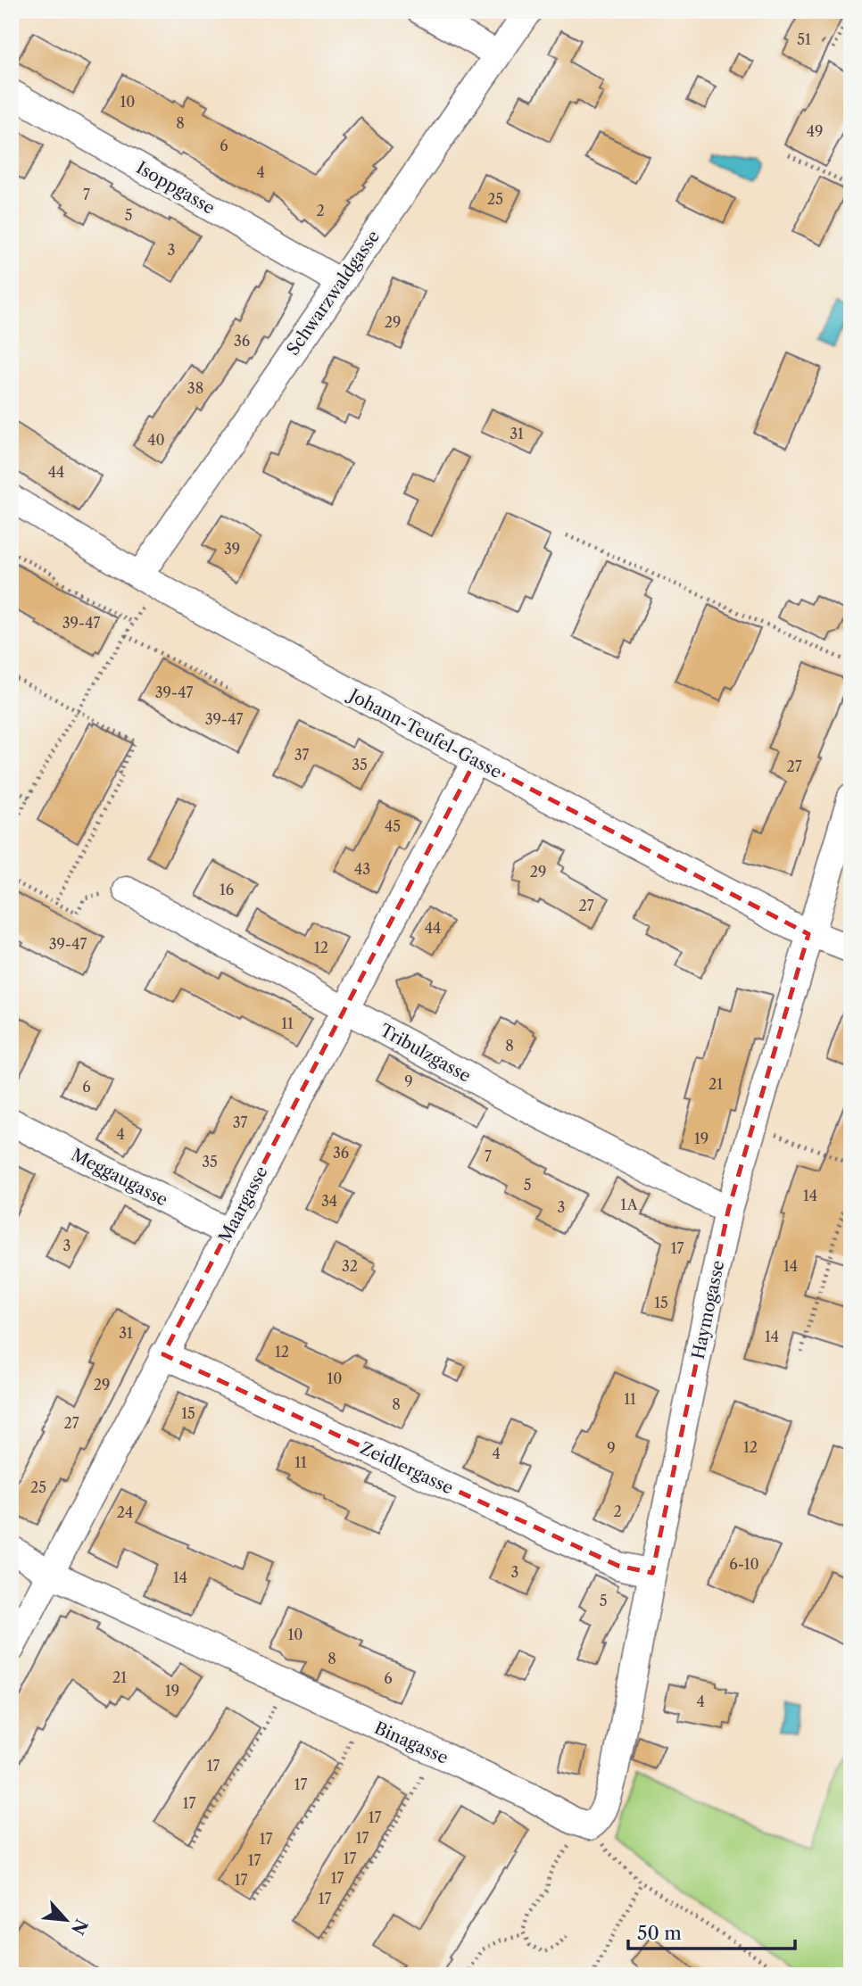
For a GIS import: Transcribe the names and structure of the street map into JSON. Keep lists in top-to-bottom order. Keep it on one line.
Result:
{"streets":{"street":["Isoppgasse","Schwarzwaldgasse","Johann-Teufel-Gasse","Tribulzgasse","Meggaugasse","Maargasse","Haymogasse","Zeidlergasse","Binagasse"]},"crossings":[["Isoppgasse","Schwarzwaldgasse"],["Schwarzwaldgasse","Johann-Teufel-Gasse"],["Johann-Teufel-Gasse","Maargasse"],["Johann-Teufel-Gasse","Haymogasse"],["Tribulzgasse","Maargasse"],["Tribulzgasse","Haymogasse"],["Meggaugasse","Maargasse"],["Maargasse","Zeidlergasse"],["Maargasse","Binagasse"],["Haymogasse","Zeidlergasse"],["Haymogasse","Binagasse"]],"house_numbers":["51","10","8","49","6","4","7","25","2","5","3","29","36","38","31","40","44","39","39-47","39-47","39-47","37","35","27","45","43","29","16","27","44","39-47","12","11","8","9","21","6","37","4","19","36","7","35","5","14","34","1A","3","3","17","32","14","15","31","14","12","10","29","11","8","15","27","12","9","4","11","25","2","24","6-10","3","14","5","10","8","21","6","19","4","17","17","17","17","17","17","17","17","17","17","17"],"scale_bar":"50 m","north":"bottom right"}
